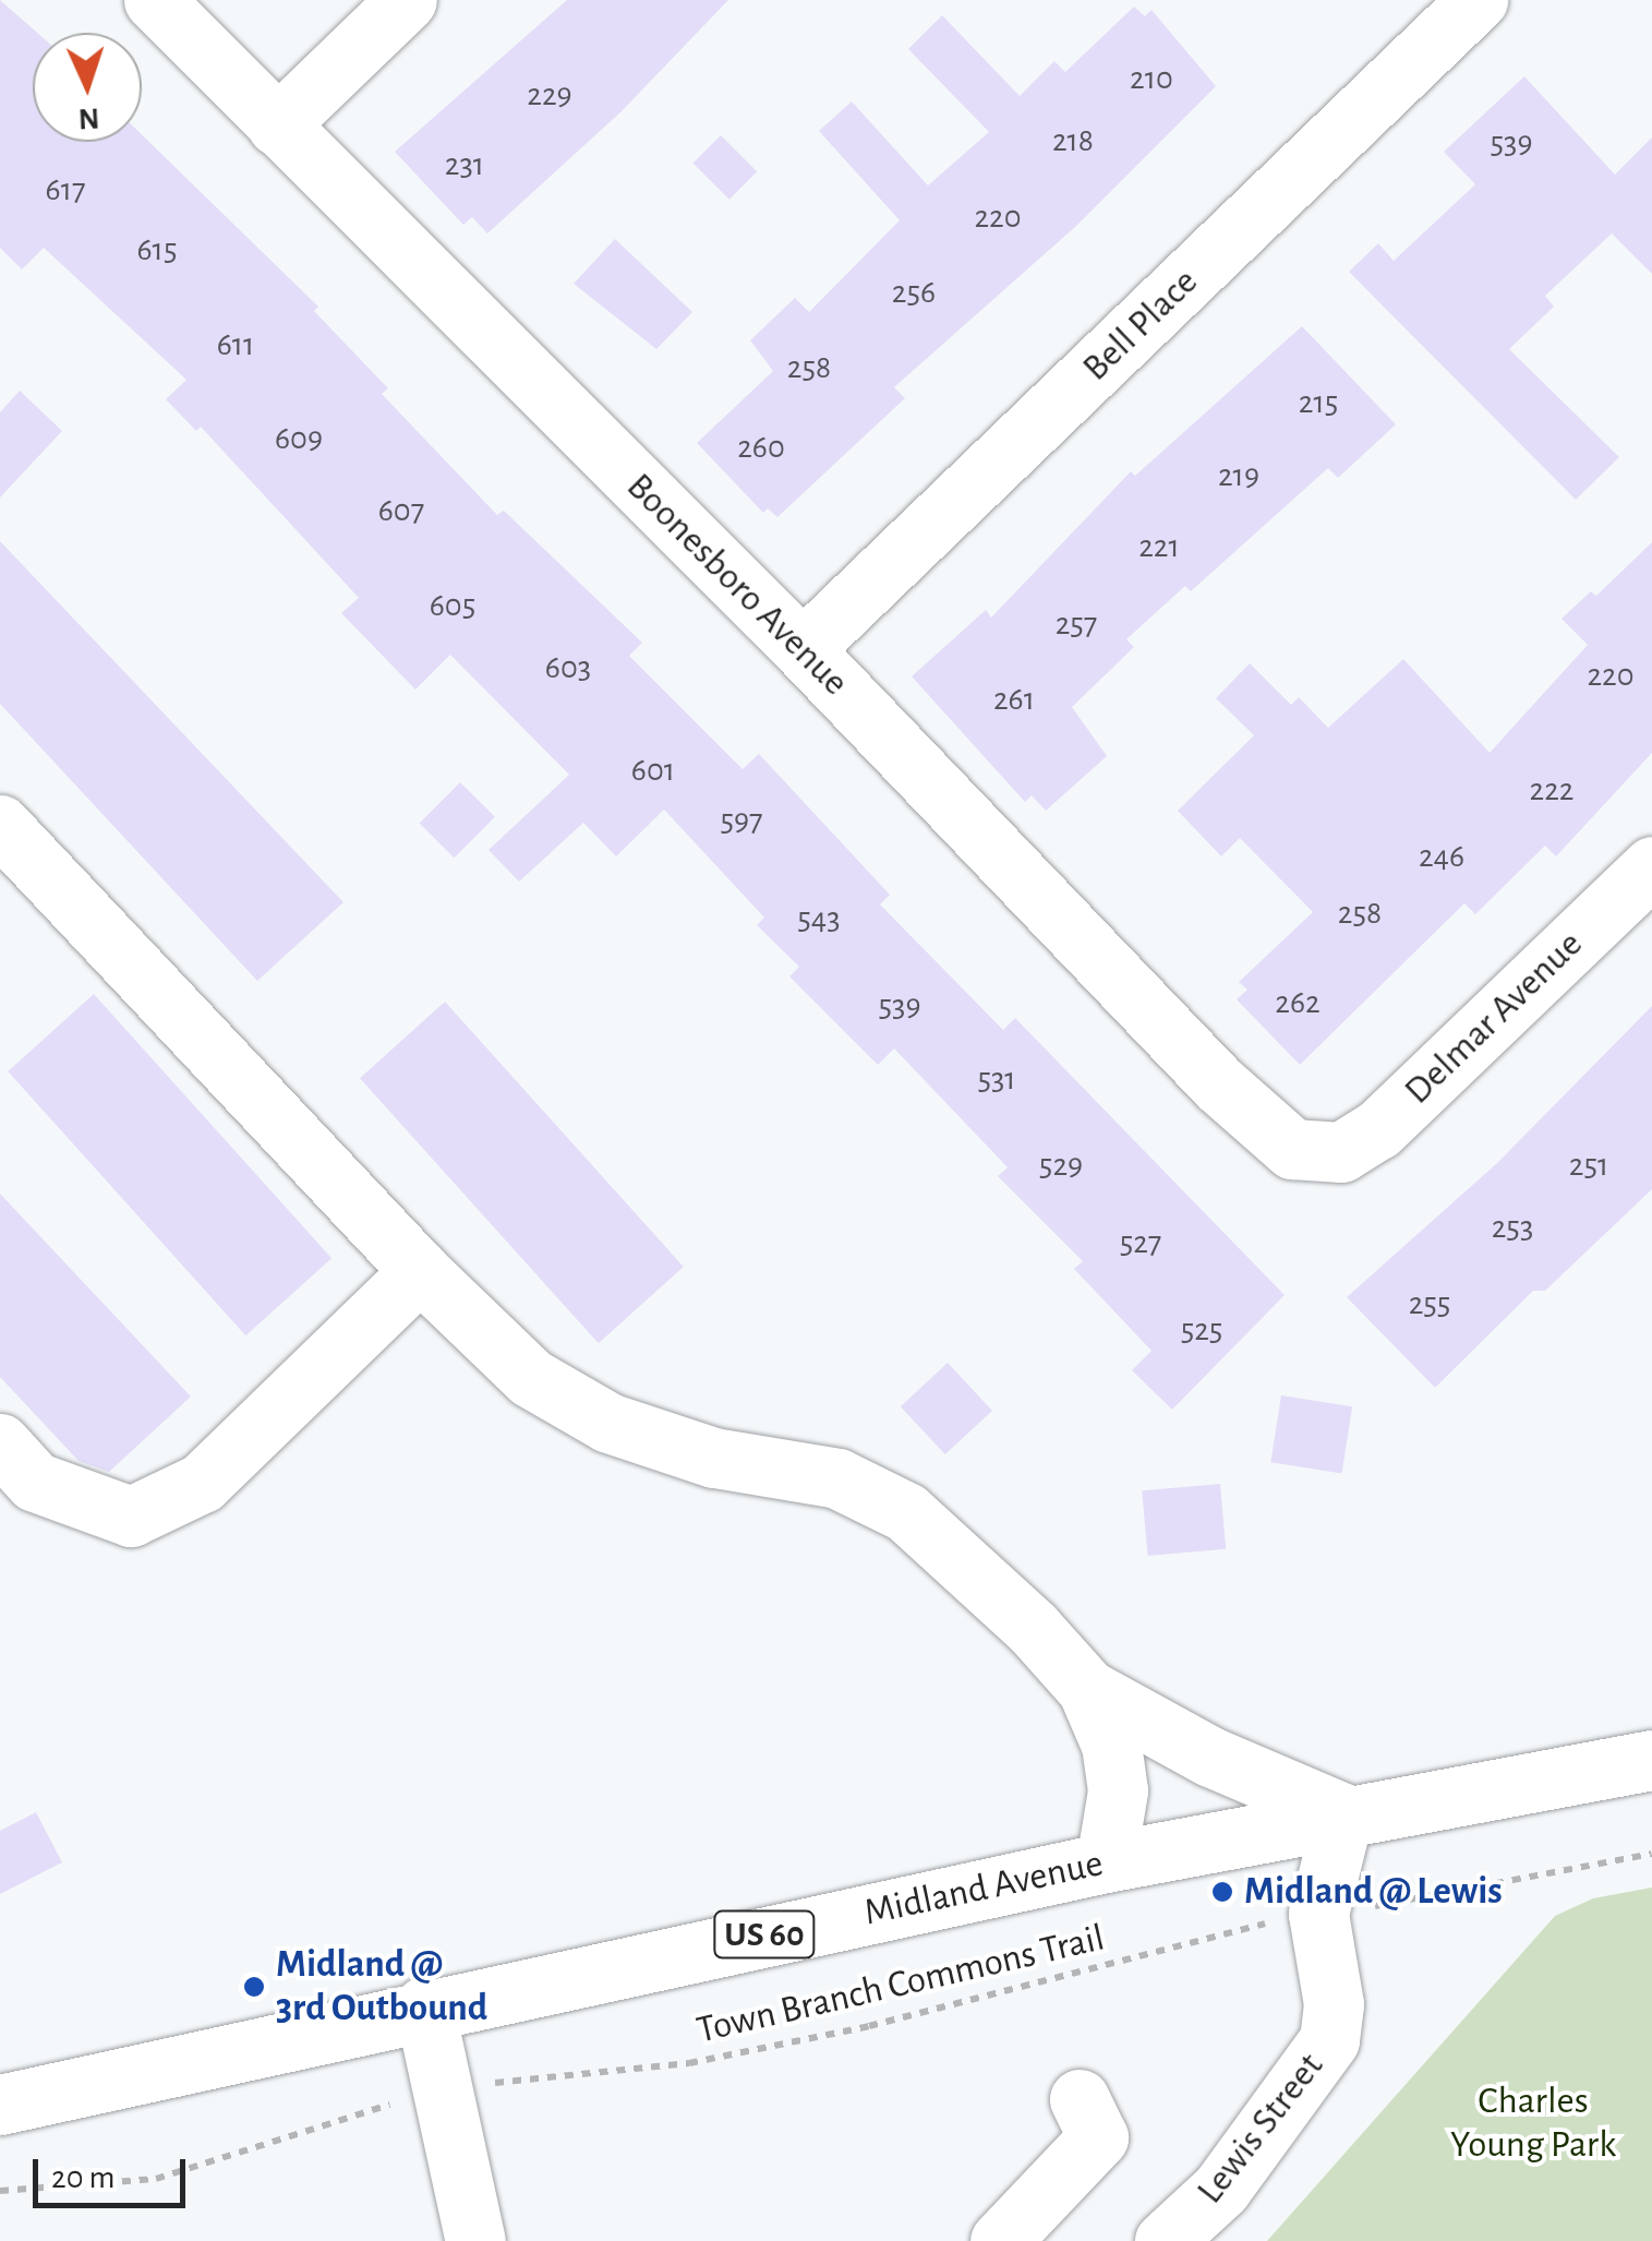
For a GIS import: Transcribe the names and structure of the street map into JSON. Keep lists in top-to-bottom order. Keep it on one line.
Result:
{"streets":{"street":["Bell Place","Boonesboro Avenue","Delmar Avenue","Midland Avenue","US 60","Lewis Street"],"path":["Town Branch Commons Trail"]},"crossings":[["Bell Place","Boonesboro Avenue"],["Boonesboro Avenue","Delmar Avenue"],["Midland Avenue","Lewis Street"]],"parks":["Charles Young Park"],"places":["Midland @ Lewis","Midland @ 3rd Outbound"],"house_numbers":["210","229","218","539","231","617","220","615","256","611","258","215","609","260","219","607","221","605","257","603","220","261","601","222","597","246","258","543","262","539","531","529","251","253","527","255","525"],"scale_bar":"20 m","north":"bottom"}
